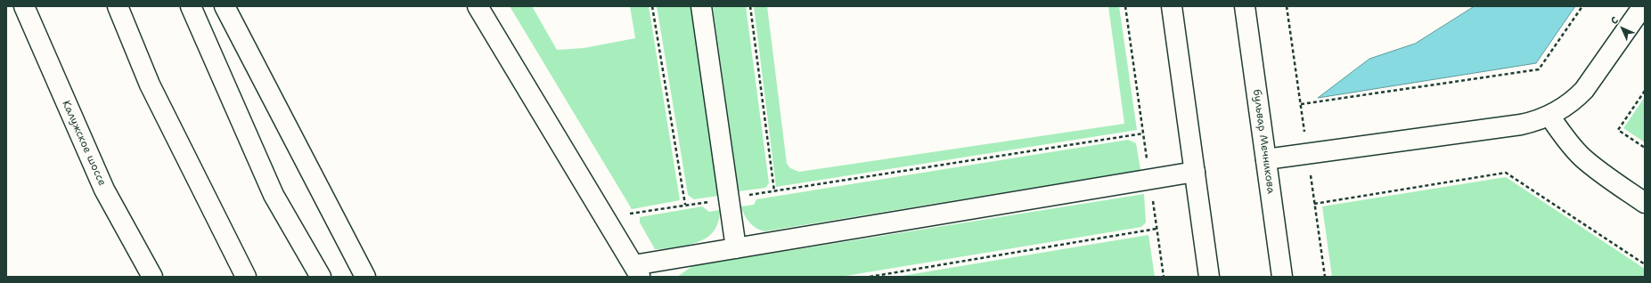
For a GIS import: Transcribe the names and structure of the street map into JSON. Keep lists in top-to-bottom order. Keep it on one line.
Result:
{"streets":{"main road":["бульвар Мечникова","Калужское шоссе"]},"north":"top left"}
